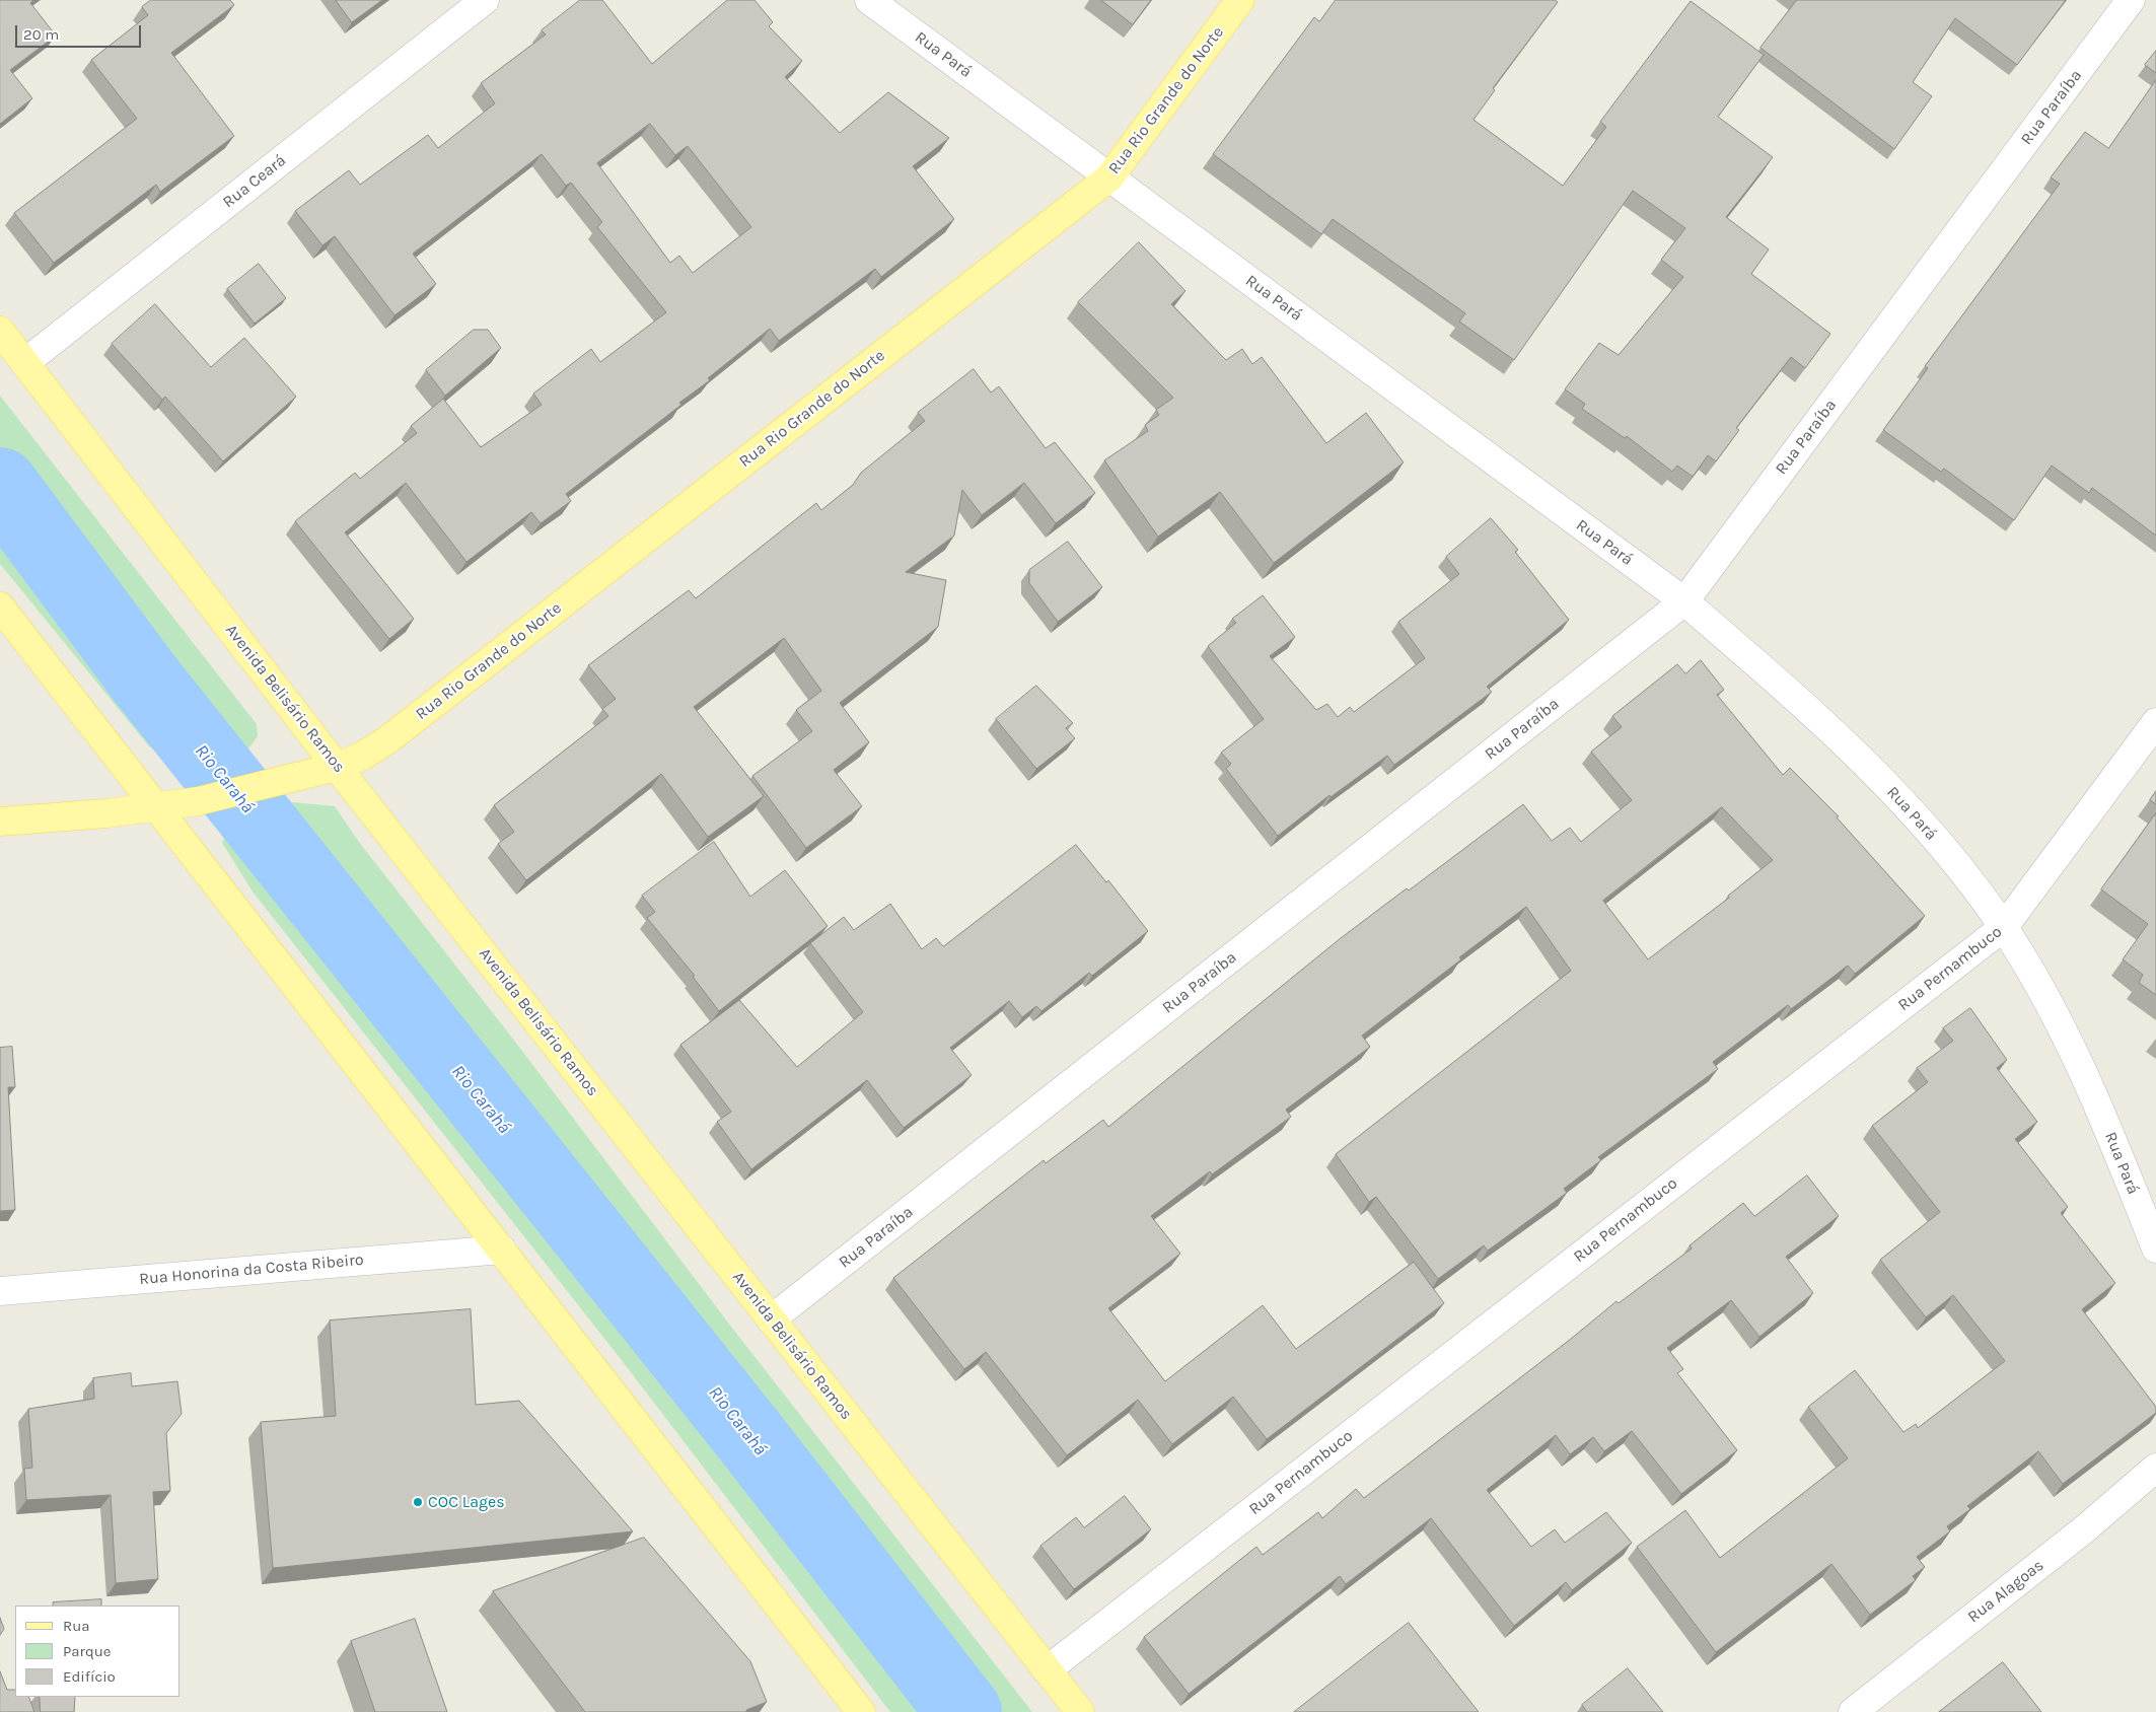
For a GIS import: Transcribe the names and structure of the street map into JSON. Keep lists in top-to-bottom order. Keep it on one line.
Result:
{"streets":{"main road":["Rua Rio Grande do Norte","Avenida Belisário Ramos"],"street":["Rua Pará","Rua Paraíba","Rua Ceará","Rua Pernambuco","Rua Honorina da Costa Ribeiro","Rua Alagoas"]},"crossings":[["Rua Pará","Rua Rio Grande do Norte"],["Rua Pará","Rua Paraíba"],["Rua Pará","Rua Pernambuco"],["Rua Rio Grande do Norte","Avenida Belisário Ramos"],["Rua Paraíba","Avenida Belisário Ramos"],["Rua Ceará","Avenida Belisário Ramos"],["Avenida Belisário Ramos","Rua Pernambuco"]],"water":["Rio Carahá"],"places":["COC Lages"],"legend":["Rua","Parque","Edifício"],"scale_bar":"20 m"}
